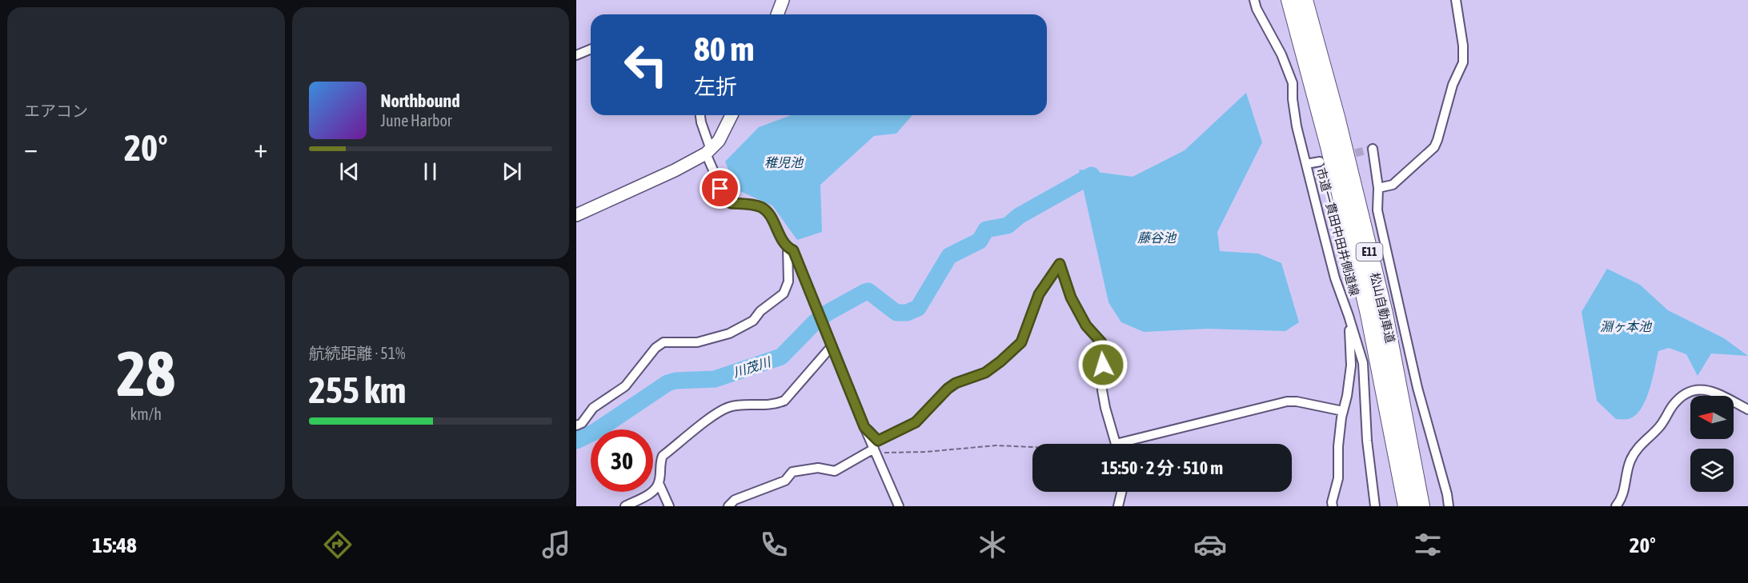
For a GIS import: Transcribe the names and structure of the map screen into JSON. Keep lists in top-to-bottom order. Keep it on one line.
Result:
{"streets":{"highway":["E11","松山自動車道"],"street":["市道一貫田中田井側道線"]},"water":["稚児池","藤谷池","淵ヶ本池","川茂川"],"north":"left","page":{"tile":["エアコン",["28","km/h"],["航続距離 · 51%","255 km"]],"turn":["80 m","左折"],"song":["Northbound","June Harbor"],"heat":["−","20°","+"],"limit":"30","trip":"15:50 · 2 分 · 510 m","tabs":["15:48","20°"]}}
